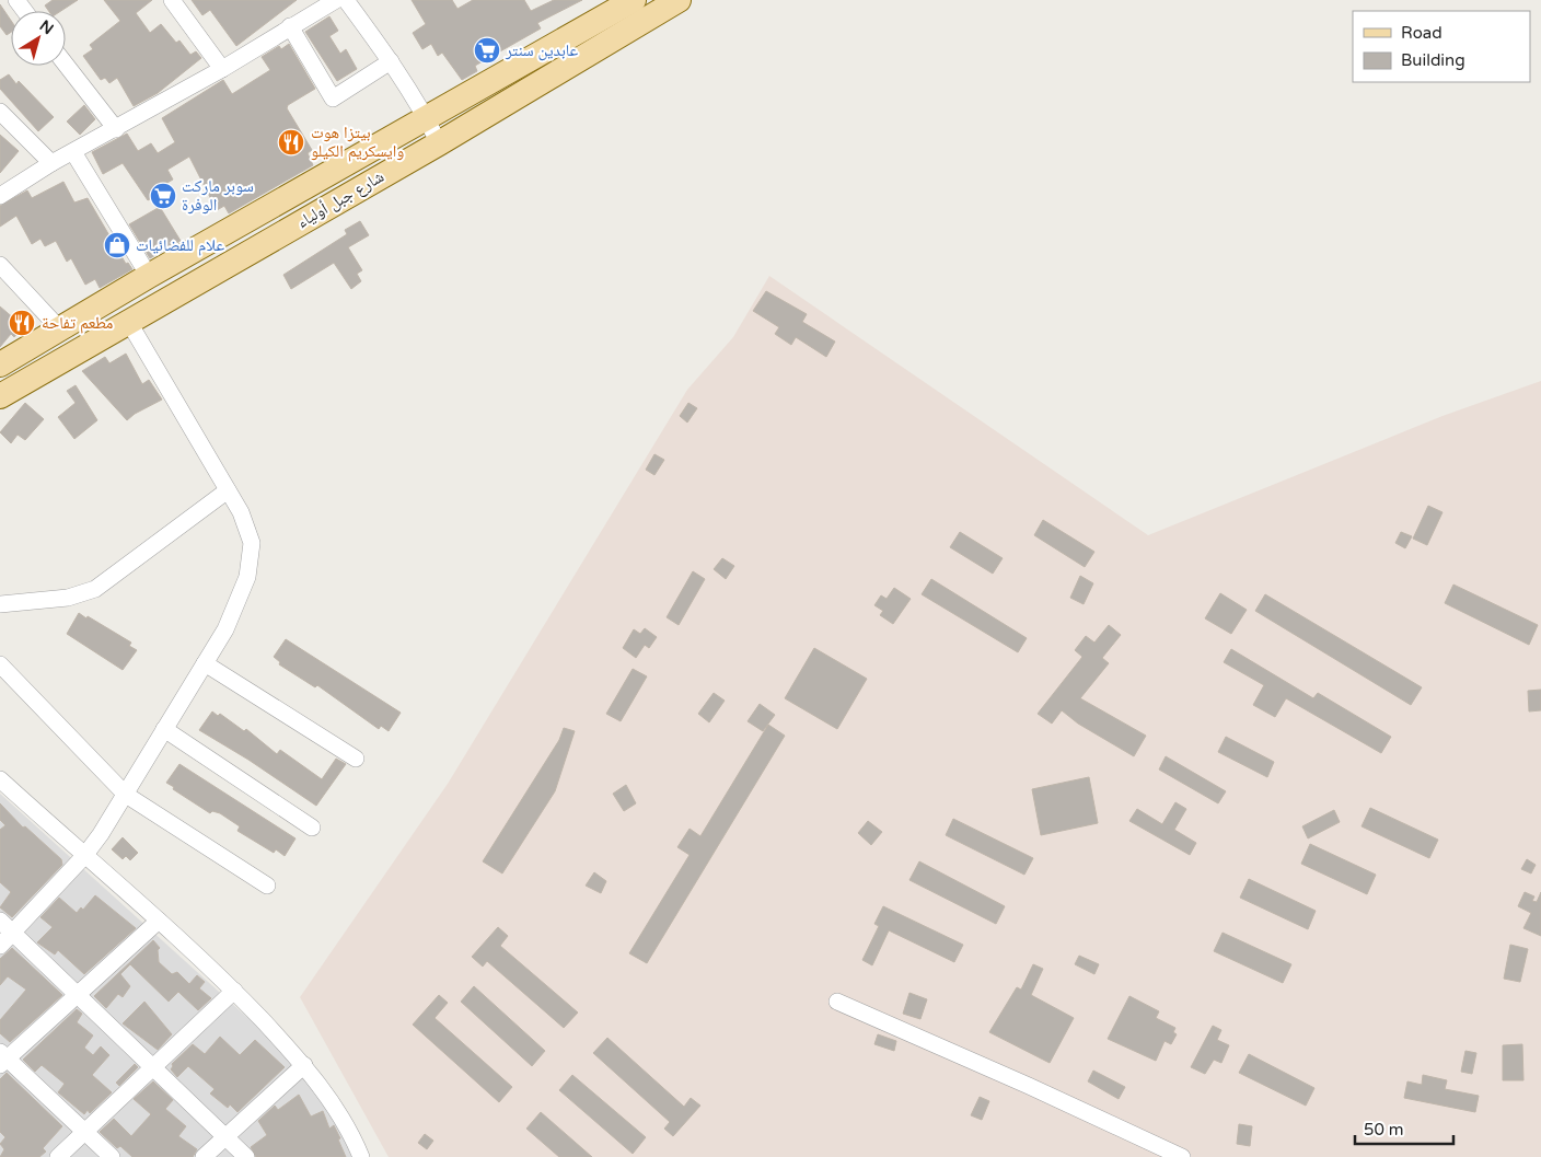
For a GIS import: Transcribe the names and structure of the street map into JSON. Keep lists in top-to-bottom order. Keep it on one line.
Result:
{"streets":{"main road":["شارع جبل أولياء"]},"places":{"supermarket":["عابدين سنتر","سوبر ماركت الوفرة"],"restaurant":["بيتزا هوت وايسكريم الكيلو","مطعم تفاحة"],"shop":["علام للفضائيات"]},"legend":["Road","Building"],"scale_bar":"50 m","north":"top right"}
